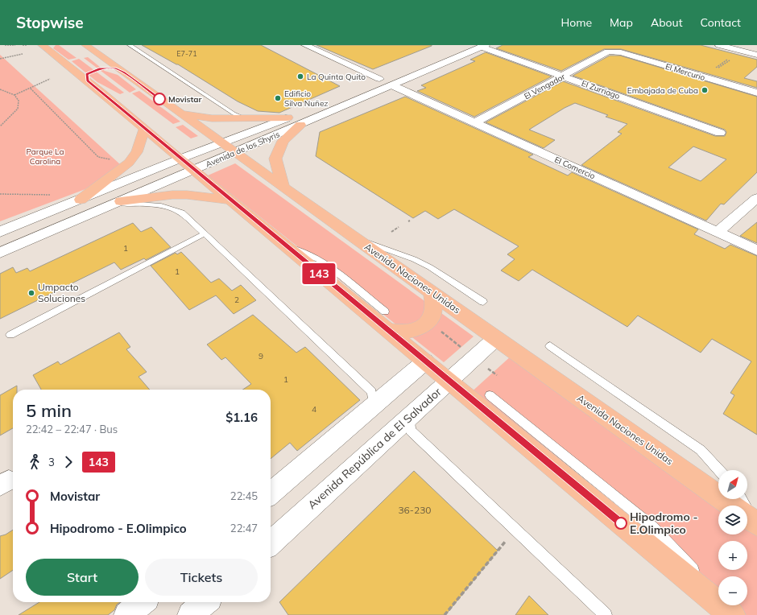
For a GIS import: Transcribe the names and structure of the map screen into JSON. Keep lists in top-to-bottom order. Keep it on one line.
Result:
{"streets":{"main road":["Avenida de los Shyris","Avenida Naciones Unidas","Avenida República de El Salvador"],"street":["El Mercurio","El Vengador","El Zurriago","El Comercio"]},"crossings":[["El Mercurio","El Vengador"],["El Vengador","El Zurriago"],["El Vengador","El Comercio"],["El Zurriago","Avenida de los Shyris"],["Avenida de los Shyris","El Comercio"],["Avenida de los Shyris","Avenida Naciones Unidas"],["Avenida Naciones Unidas","Avenida República de El Salvador"]],"parks":["Parque La Carolina"],"places":["La Quinta Quito","Embajada de Cuba","Edificio Silva Nuñez","Movistar","Umpacto Soluciones","Hipodromo - E.Olimpico"],"lines":["bus line 143"],"house_numbers":["E7-71","1","1","2","9","1","4","36-230"],"north":"top right","page":{"header":"Stopwise","nav":["Home","Map","About","Contact"],"on_map":"143","heading":["5 min","22:42 – 22:47 · Bus","$1.16"],"legs":["3","143"],"map_buttons":["+","−"],"list":[{"name":"Movistar","value":"22:45"},{"name":"Hipodromo - E.Olimpico","value":"22:47"}],"buttons":["Start","Tickets"]}}
